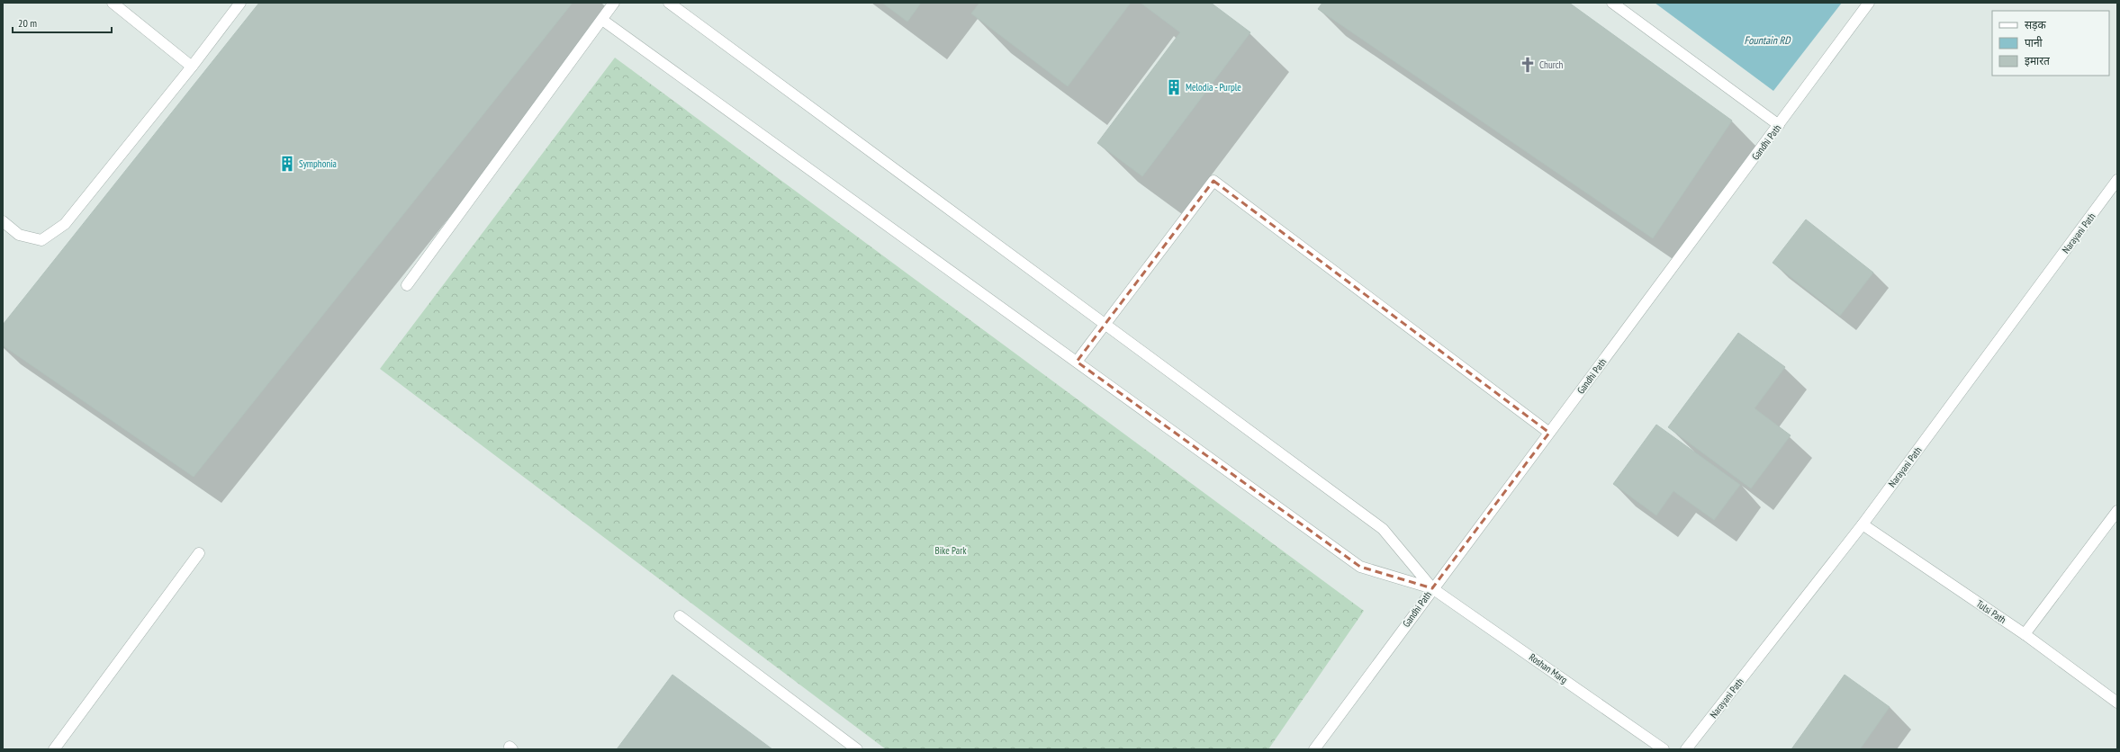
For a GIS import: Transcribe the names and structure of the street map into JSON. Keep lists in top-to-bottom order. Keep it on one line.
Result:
{"streets":{"street":["Gandhi Path","Narayani Path","Tulsi Path","Roshan Marg"]},"crossings":[["Gandhi Path","Roshan Marg"],["Narayani Path","Tulsi Path"]],"water":["Fountain RD"],"parks":["Bike Park"],"places":{"church":["Church"],"building":["Melodia - Purple","Symphonia"]},"legend":["सड़क","पानी","इमारत"],"scale_bar":"20 m"}
